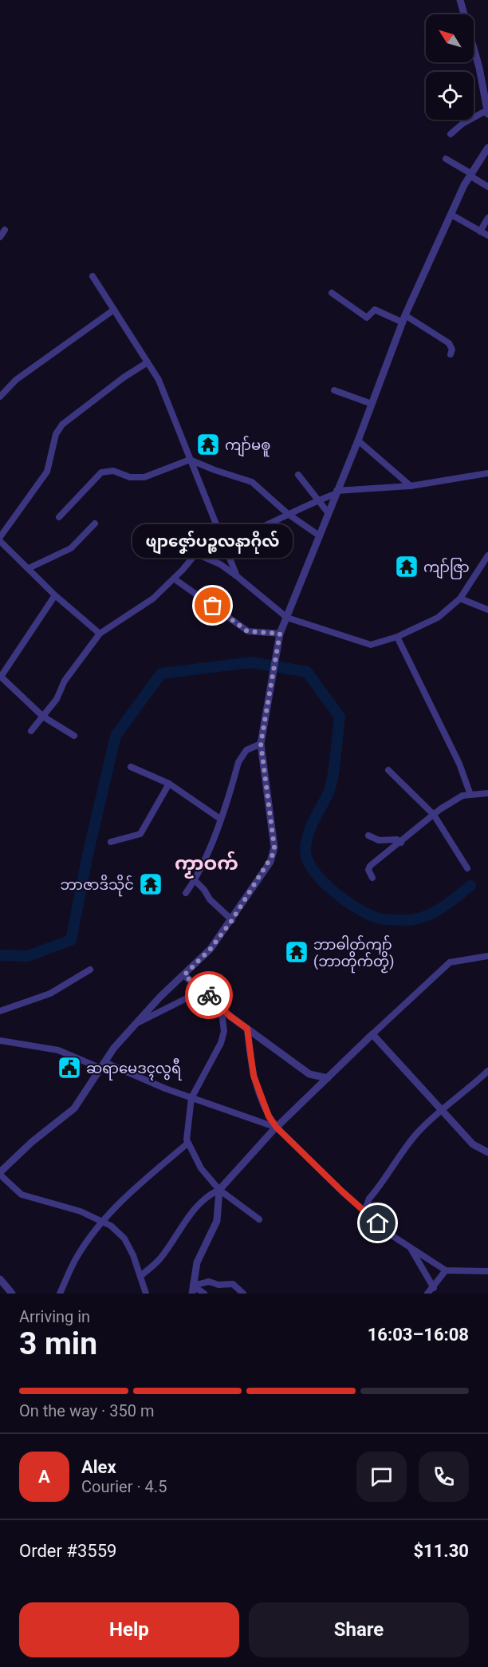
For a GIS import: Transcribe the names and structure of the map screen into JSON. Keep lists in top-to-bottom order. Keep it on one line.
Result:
{"districts":["ကၟာဝက်"],"places":{"temple":["ကျာ်မၜူ","ကျာ်ဇြာ","ဘာဇာဒိသိုင်","ဘာဓါတ်ကျာ် (ဘာတိုက်တၟိ)"],"other":["ဖျာဇၞော်ပဉ္စလနာဂိုလ်"],"public building":["ဆရာမေဒၚလွရီ"]},"north":"top left","page":{"bubble":"ဖျာဇၞော်ပဉ္စလနာဂိုလ်","heading":["3 min","Arriving in","16:03–16:08"],"panel":["Alex","Courier · 4.5","Order #3559","$11.30"],"bar":"On the way · 350 m","round":"A","buttons":["Help","Share"]}}
